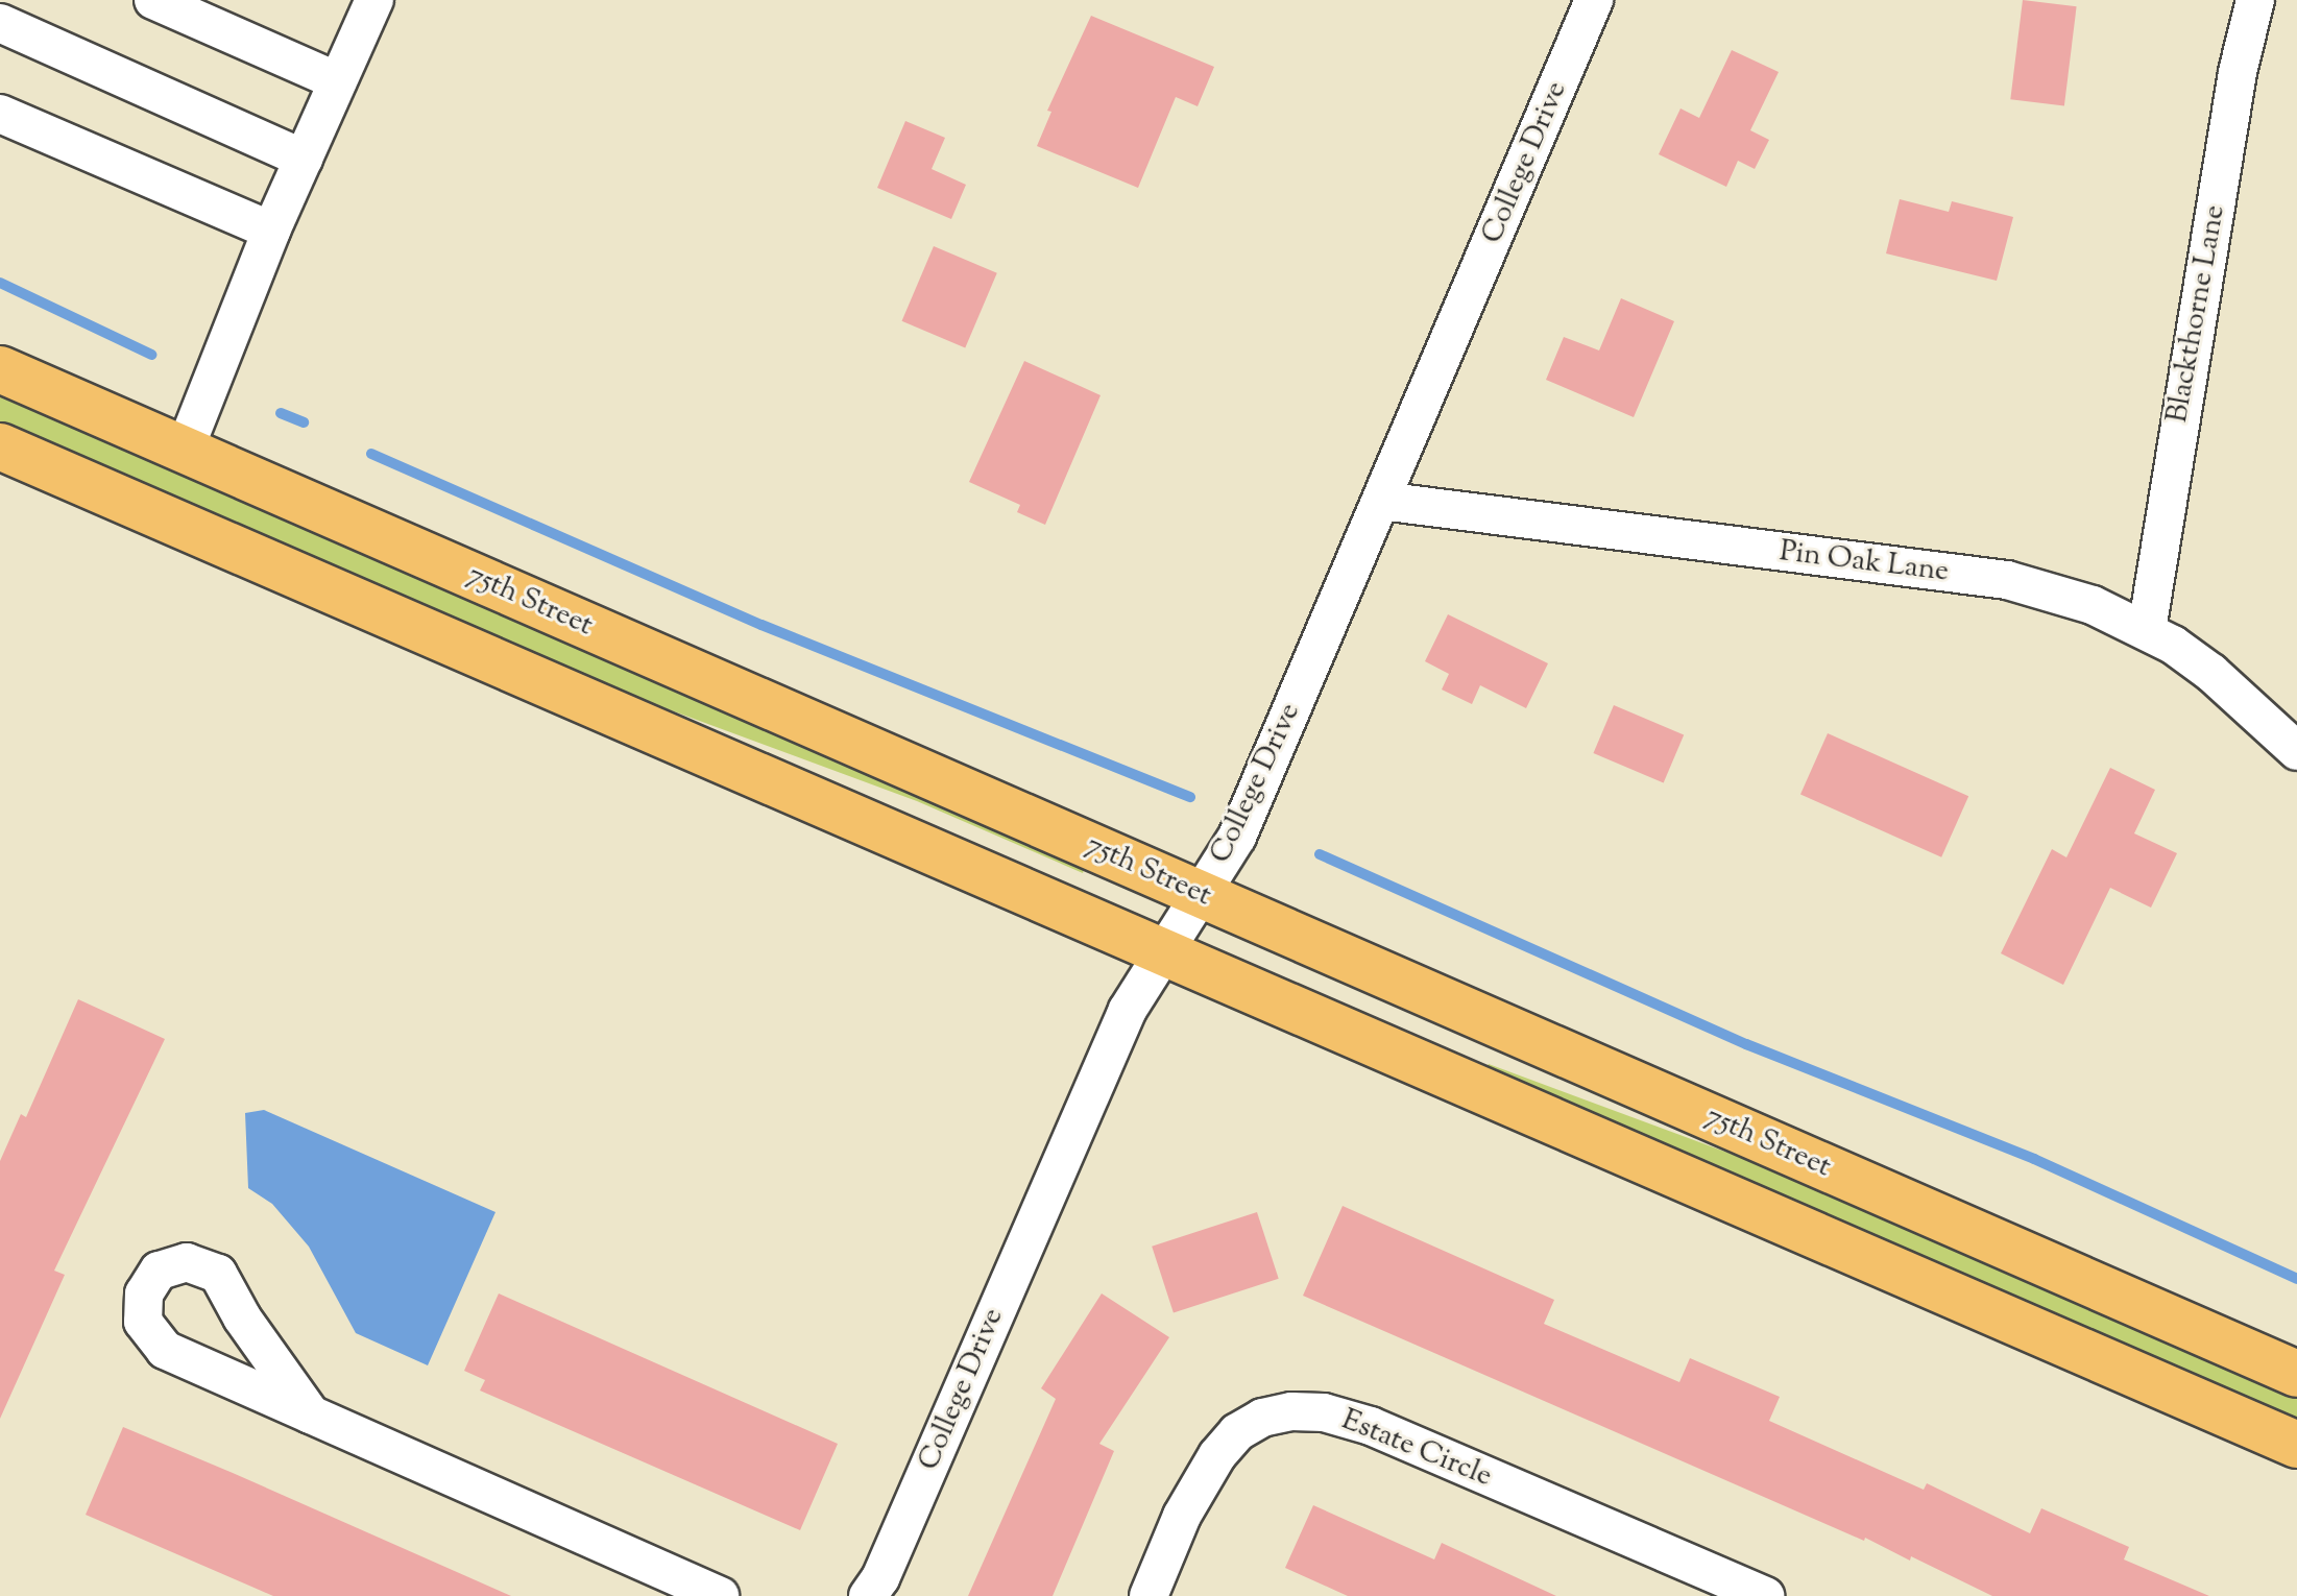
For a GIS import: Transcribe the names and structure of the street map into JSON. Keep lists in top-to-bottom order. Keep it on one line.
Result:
{"streets":{"main road":["75th Street"],"street":["College Drive","Blackthorne Lane","Pin Oak Lane","Estate Circle"]},"crossings":[["College Drive","Pin Oak Lane"],["College Drive","75th Street"],["Blackthorne Lane","Pin Oak Lane"]]}
